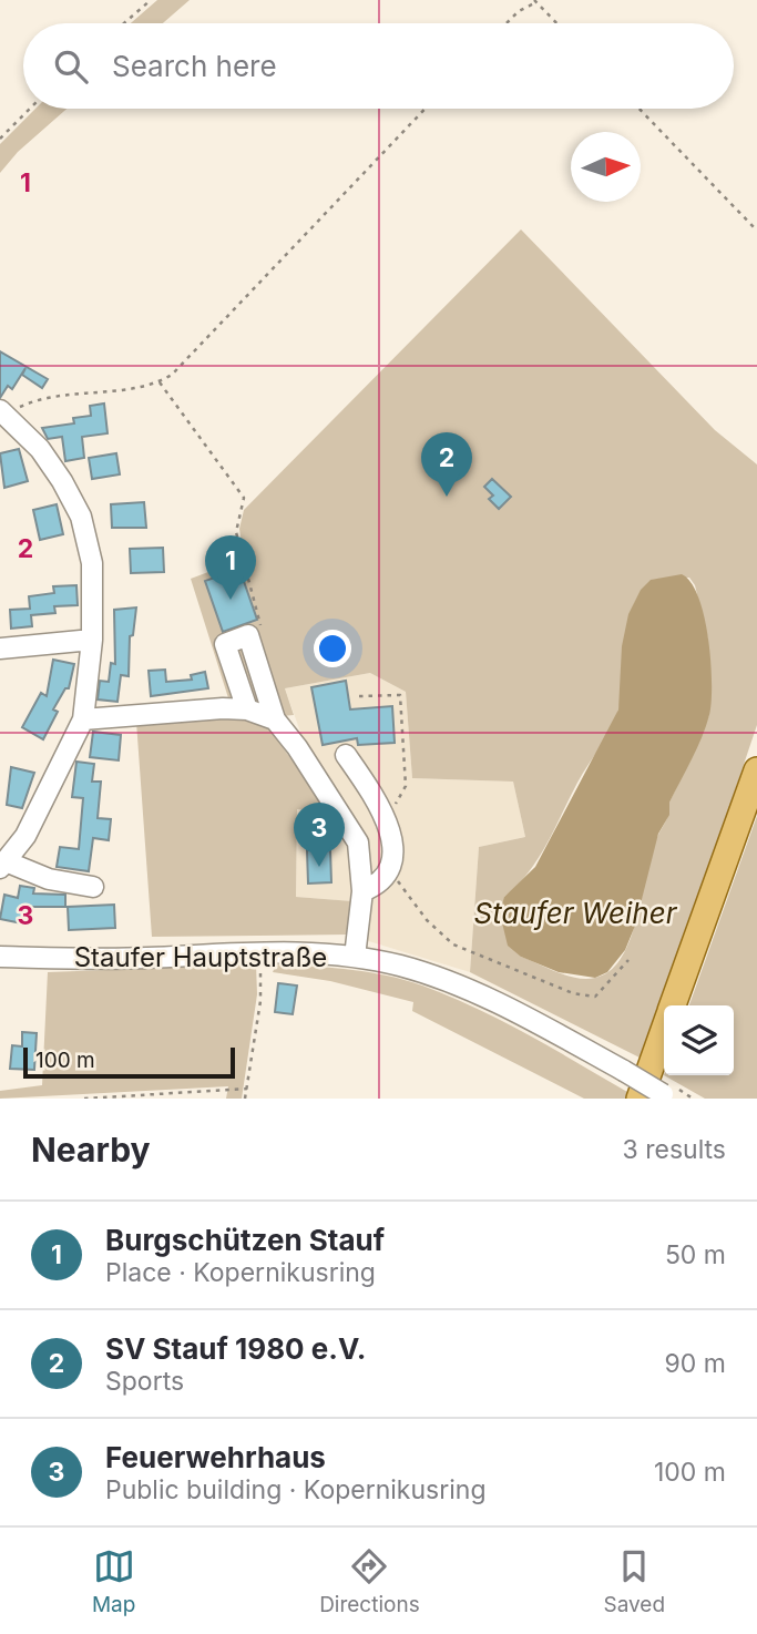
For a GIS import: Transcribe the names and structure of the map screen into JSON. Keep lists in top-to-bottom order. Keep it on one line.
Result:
{"streets":{"street":["Staufer Hauptstraße"]},"water":["Staufer Weiher"],"scale_bar":"100 m","north":"right","page":{"search":"Search here","pins":["2","1","3"],"scale":"100 m","heading":["Nearby","3 results"],"list":[{"mark":"1","name":"Burgschützen Stauf","note":"Place · Kopernikusring","value":"50 m"},{"mark":"2","name":"SV Stauf 1980 e.V.","note":"Sports","value":"90 m"},{"mark":"3","name":"Feuerwehrhaus","note":"Public building · Kopernikusring","value":"100 m"}],"nav":["Map","Directions","Saved"]},"grid":{"rows":["1","2","3"]}}
